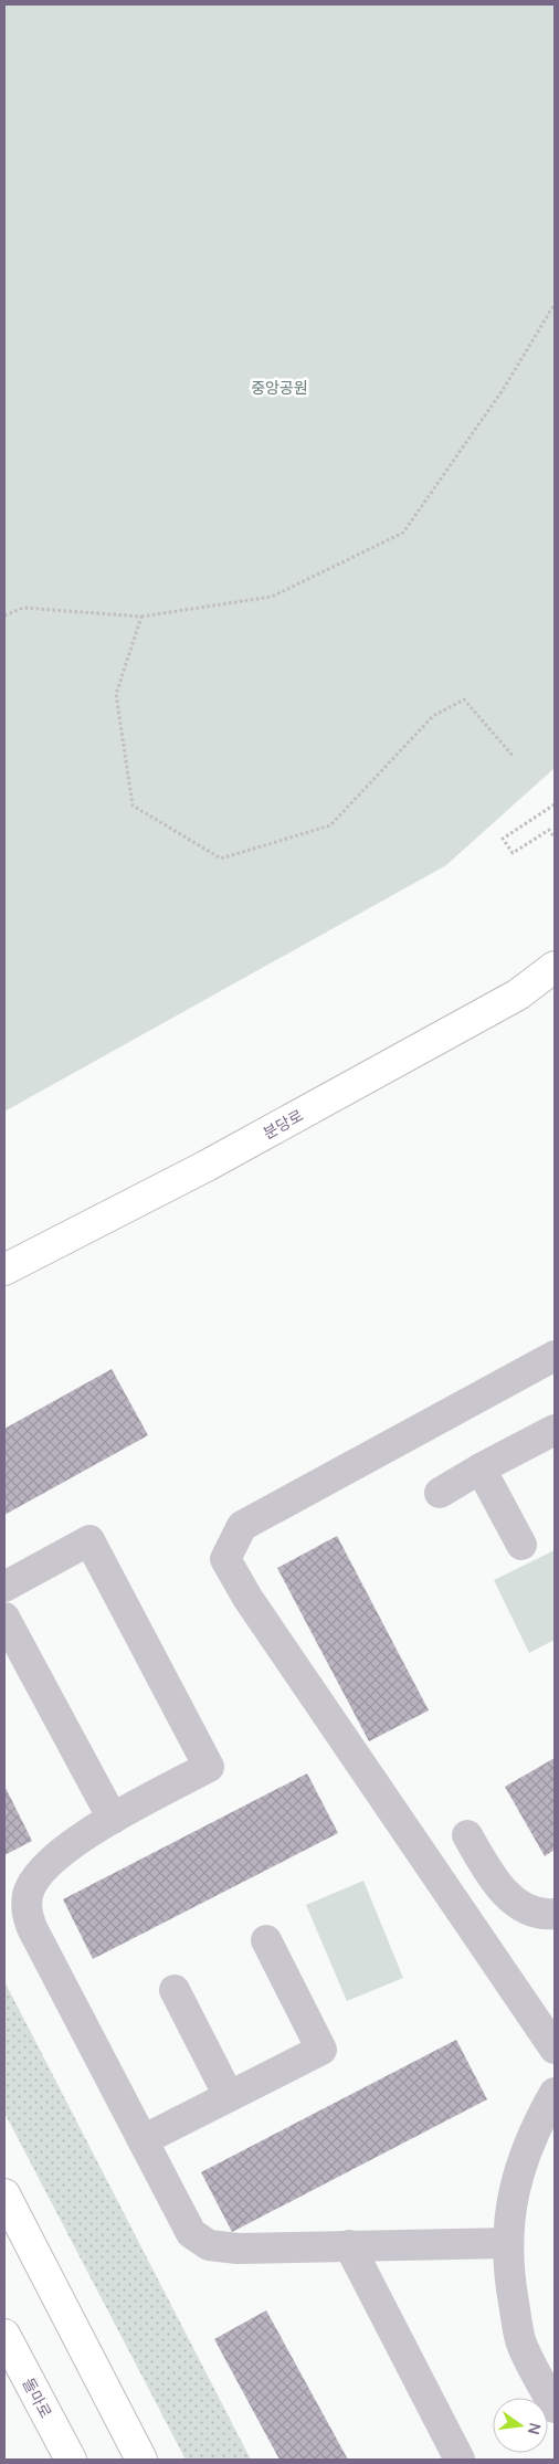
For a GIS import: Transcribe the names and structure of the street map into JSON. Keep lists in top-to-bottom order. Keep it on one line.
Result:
{"streets":{"main road":["분당로","돌마로"]},"parks":["중앙공원"],"north":"right"}
